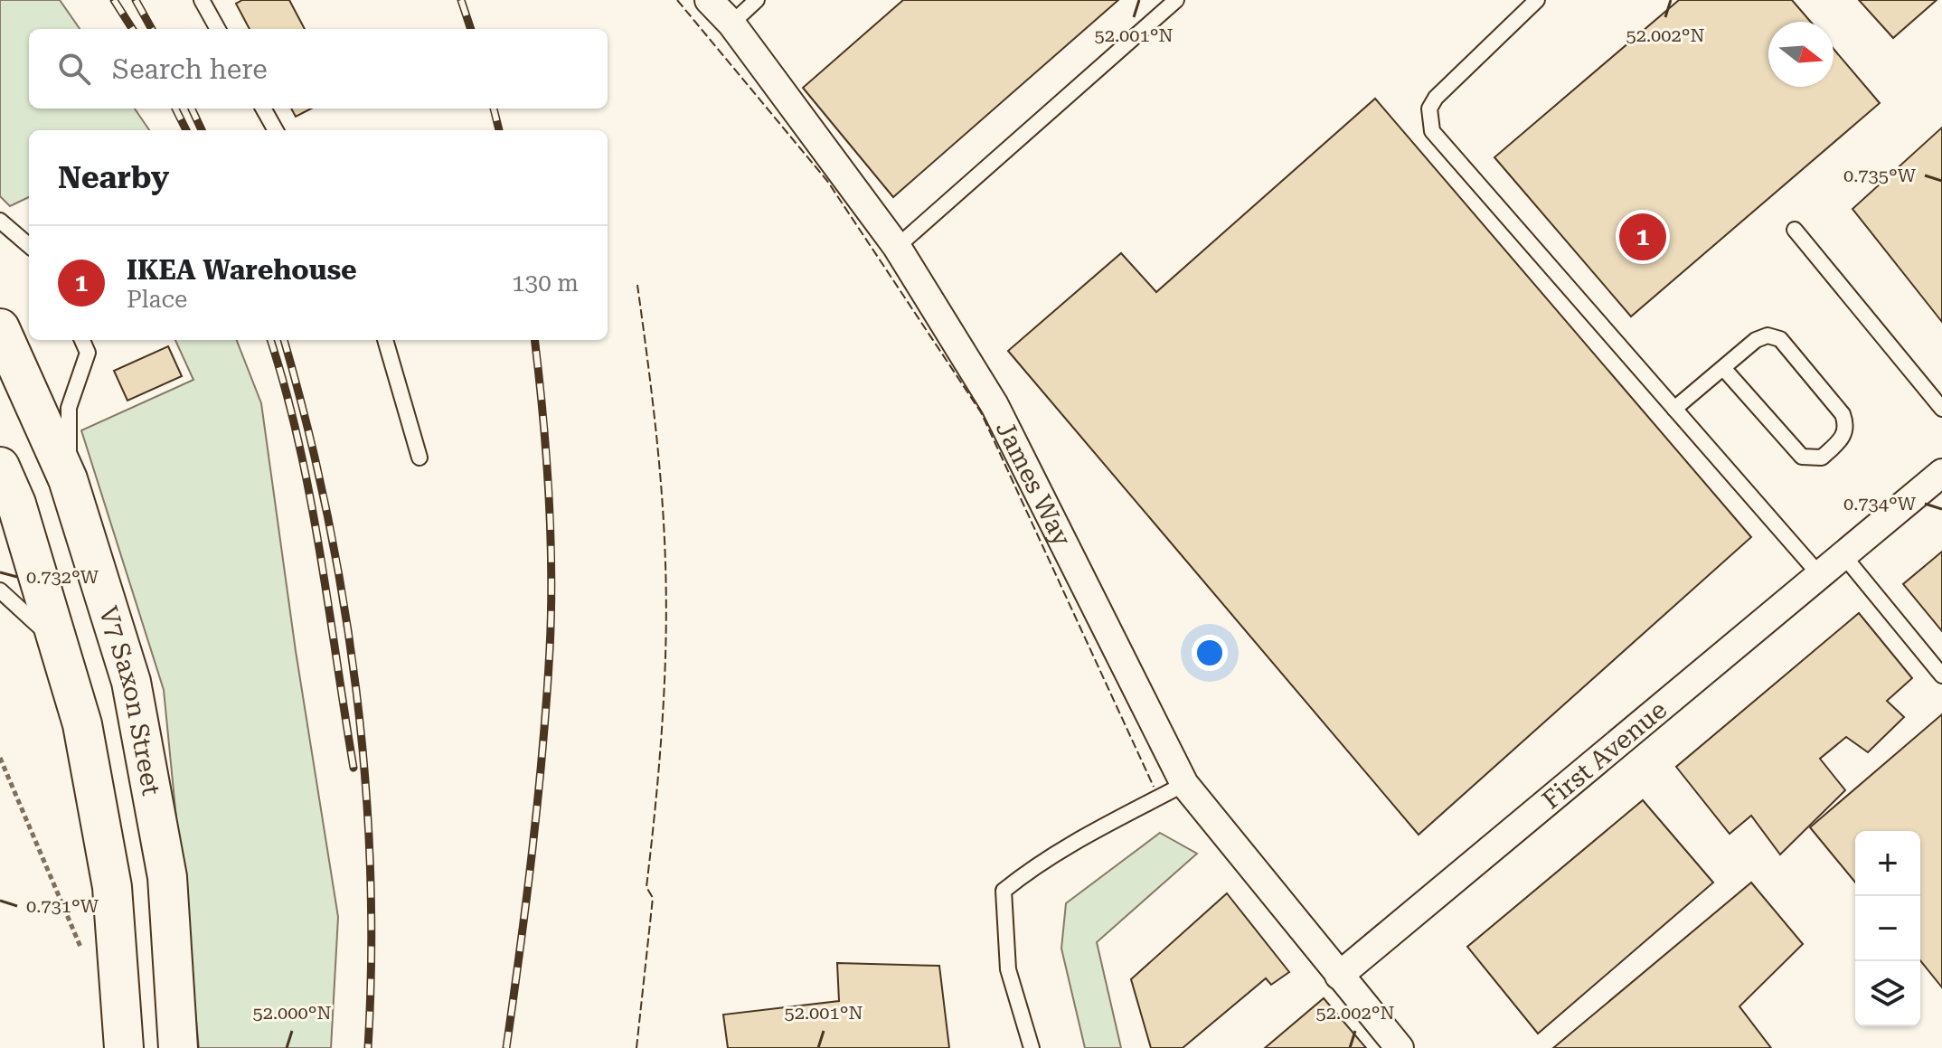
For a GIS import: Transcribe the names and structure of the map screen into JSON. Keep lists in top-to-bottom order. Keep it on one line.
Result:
{"streets":{"main road":["V7 Saxon Street"],"street":["James Way","First Avenue"]},"crossings":[["James Way","First Avenue"]],"north":"right","page":{"search":"Search here","heading":"Nearby","pins":"1","list":[{"mark":"1","name":"IKEA Warehouse","note":"Place","value":"130 m"}],"map_buttons":["+","−"]},"coordinates":["52.001°N","52.002°N","0.735°W","0.734°W","0.732°W","0.731°W","52.000°N"]}
